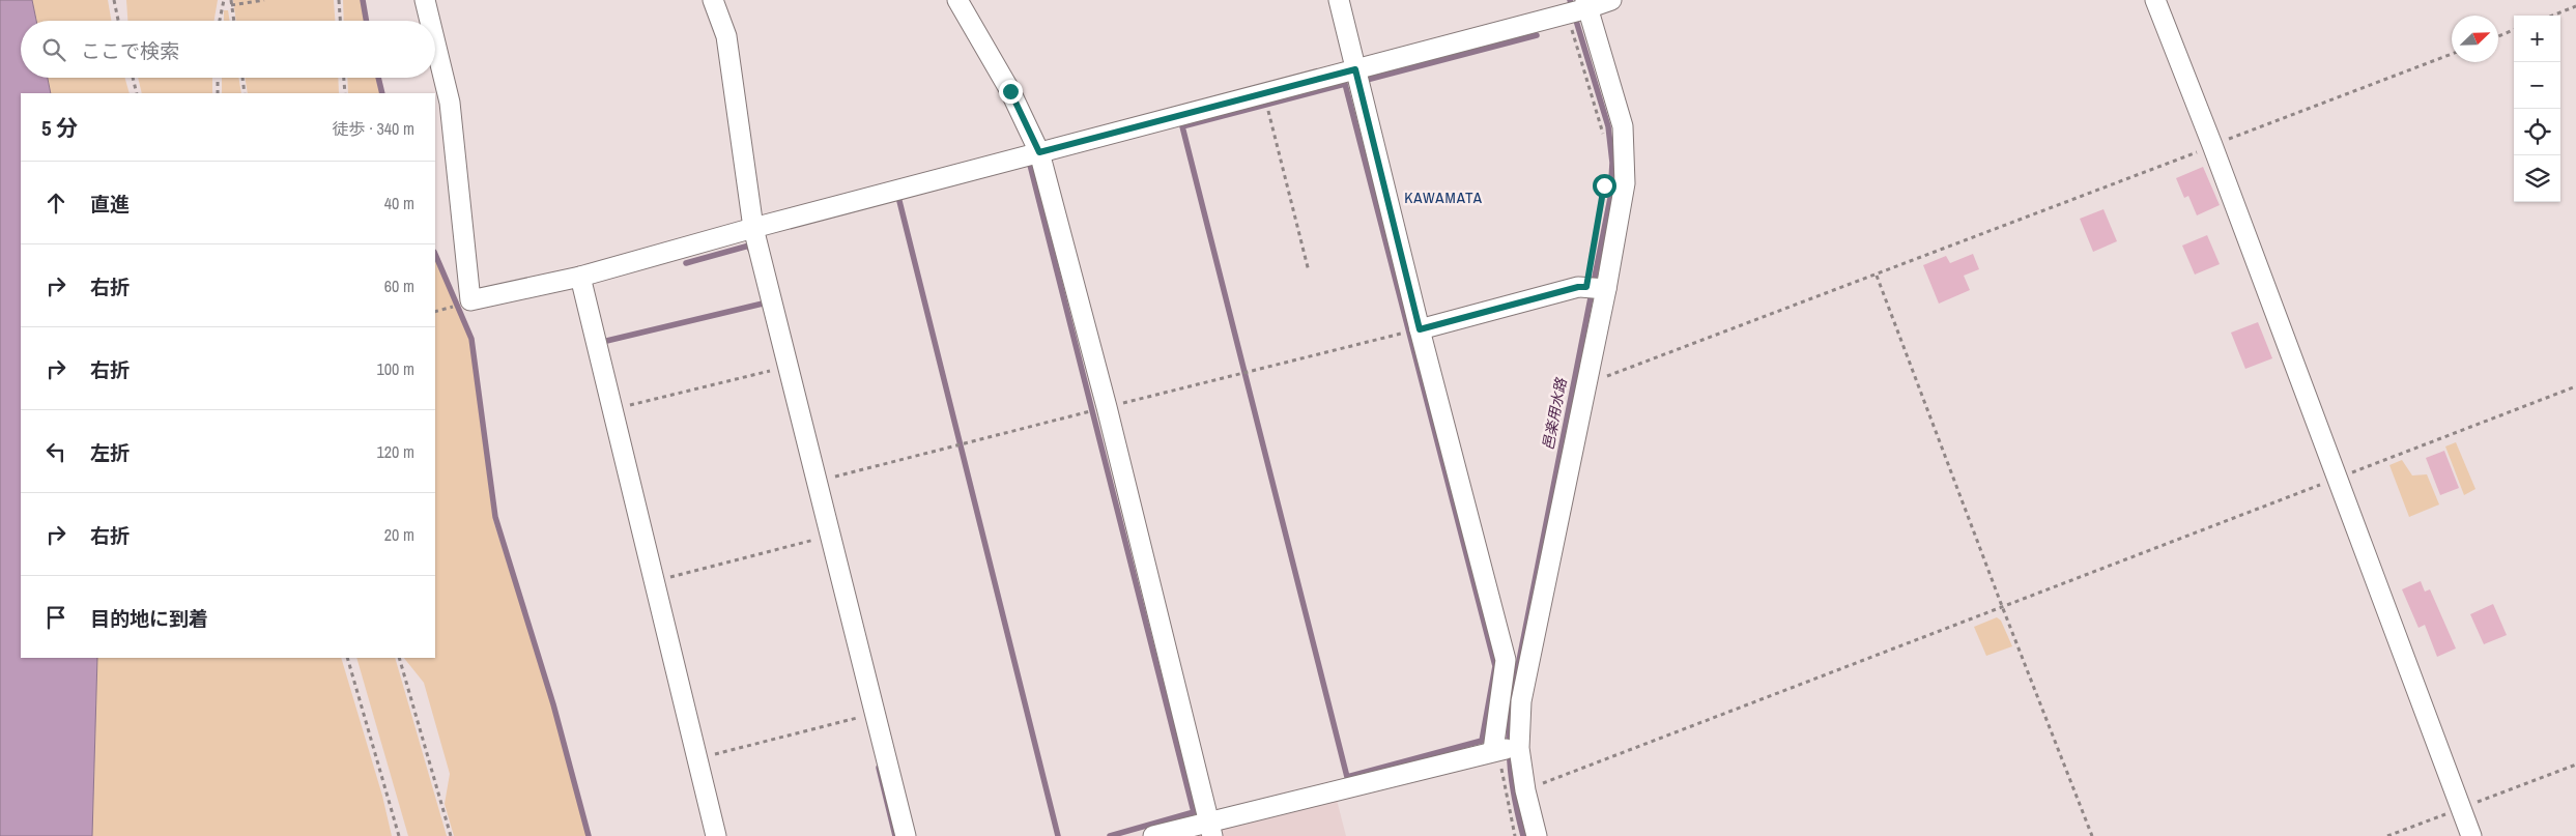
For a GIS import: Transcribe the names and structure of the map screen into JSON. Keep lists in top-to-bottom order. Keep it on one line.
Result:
{"districts":["KAWAMATA"],"water":["邑楽用水路"],"north":"top right","page":{"map_buttons":["+","−"],"search":"ここで検索","heading":["5 分","徒歩 · 340 m"],"list":[["直進","40 m"],["右折","60 m"],["右折","100 m"],["左折","120 m"],["右折","20 m"],"目的地に到着"]}}
